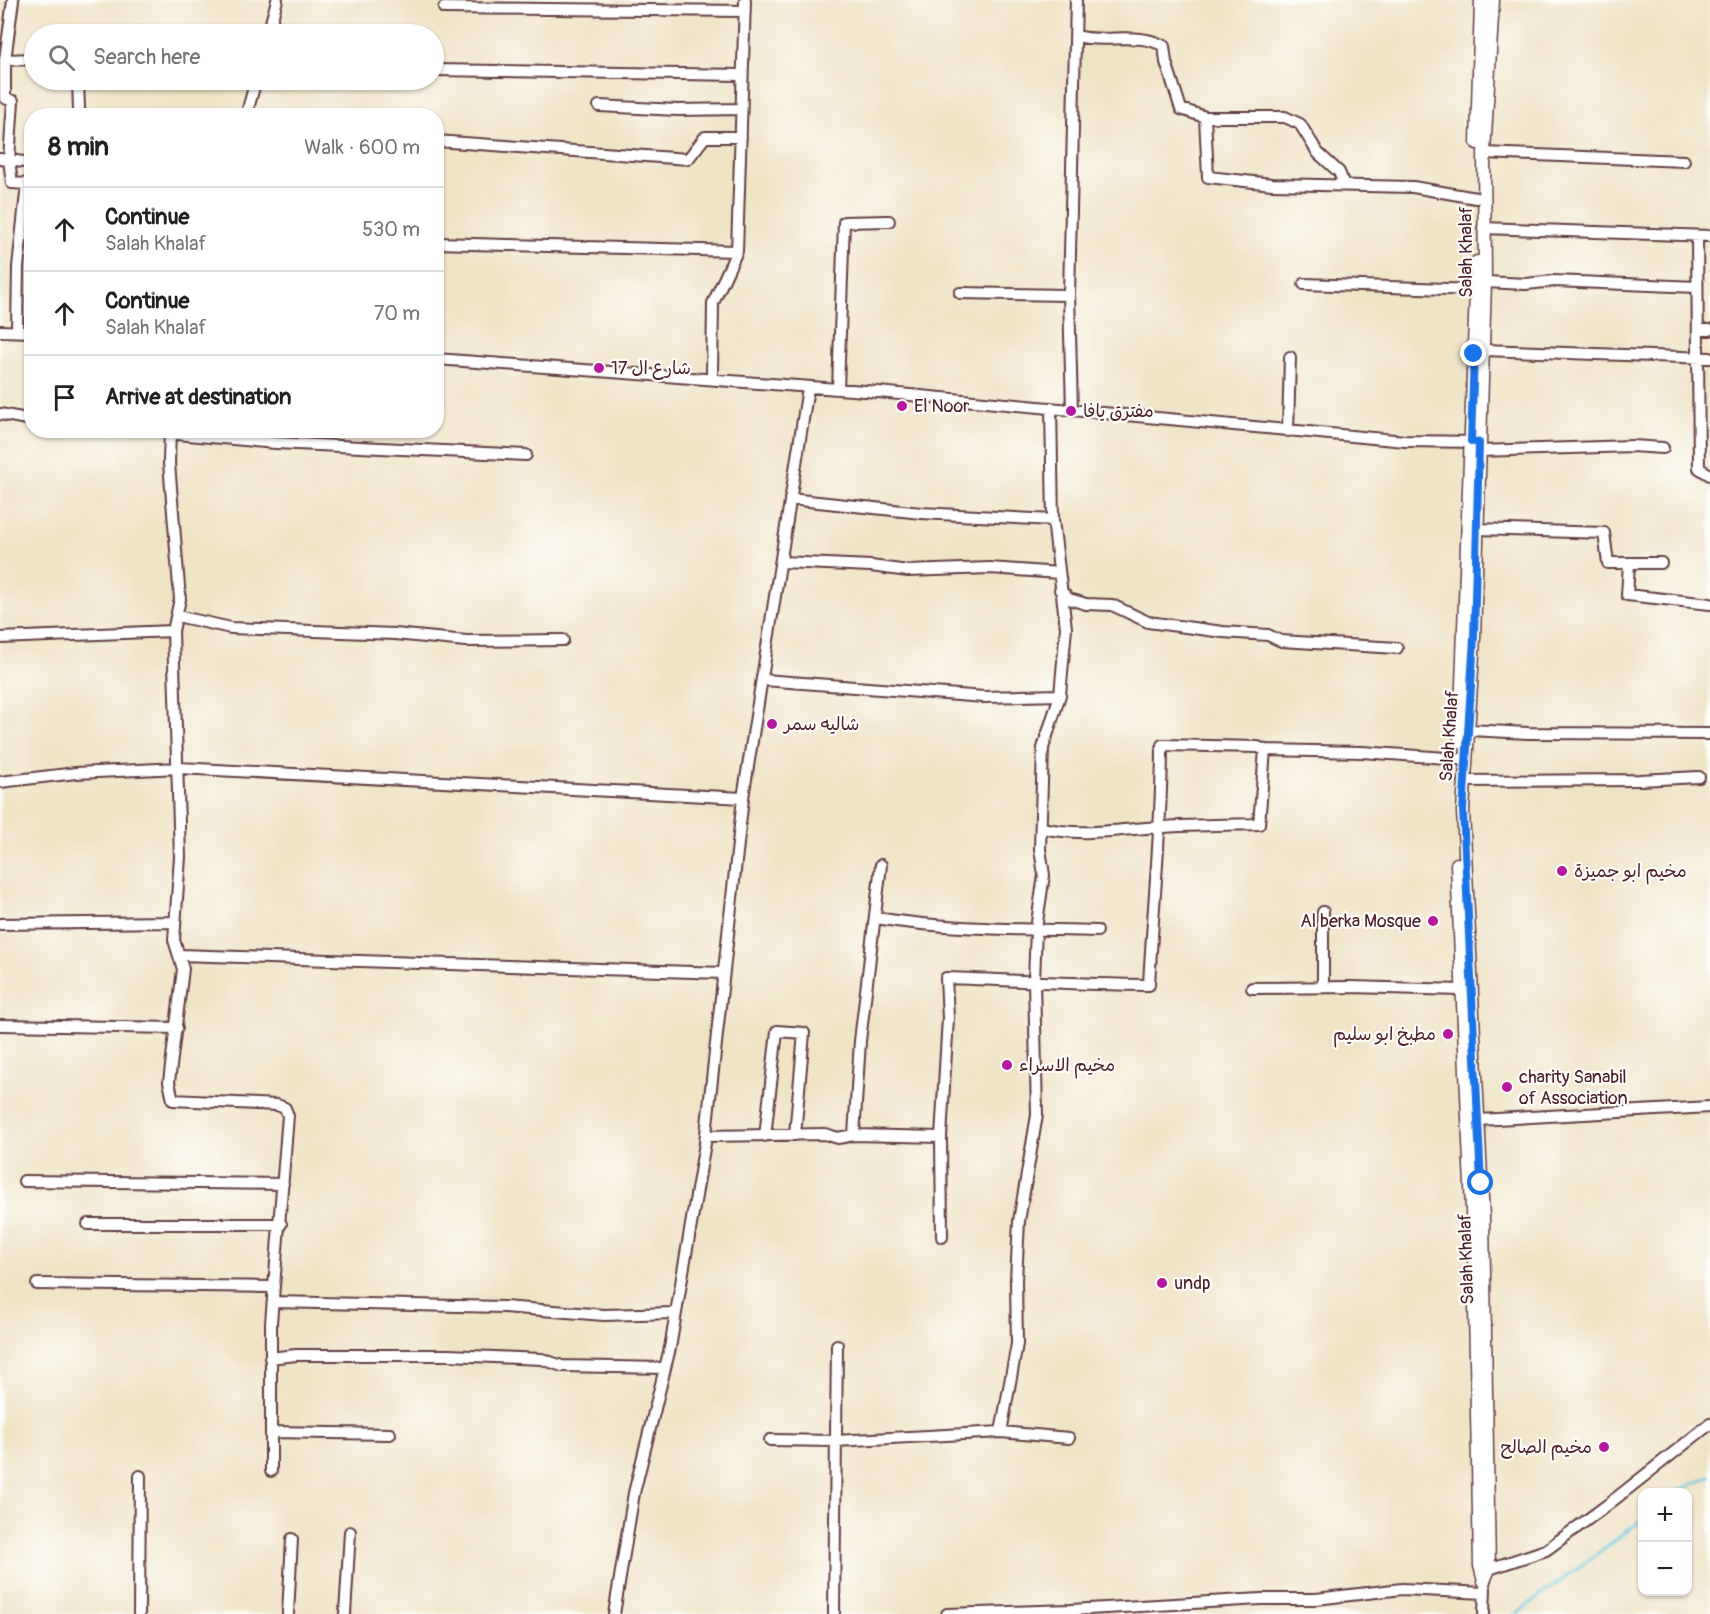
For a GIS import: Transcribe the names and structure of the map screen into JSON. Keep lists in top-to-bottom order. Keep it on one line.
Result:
{"streets":{"main road":["Salah Khalaf"]},"places":["شارع ال 17","El Noor","مفترق يافا","شاليه سمر","مخيم ابو جميزة","Al berka Mosque","مطبخ ابو سليم","مخيم الاسراء","charity Sanabil of Association","undp","مخيم الصالح"],"page":{"search":"Search here","heading":["8 min","Walk · 600 m"],"list":[["Continue","Salah Khalaf","530 m"],["Continue","Salah Khalaf","70 m"],"Arrive at destination"],"map_buttons":["+","−"]}}
